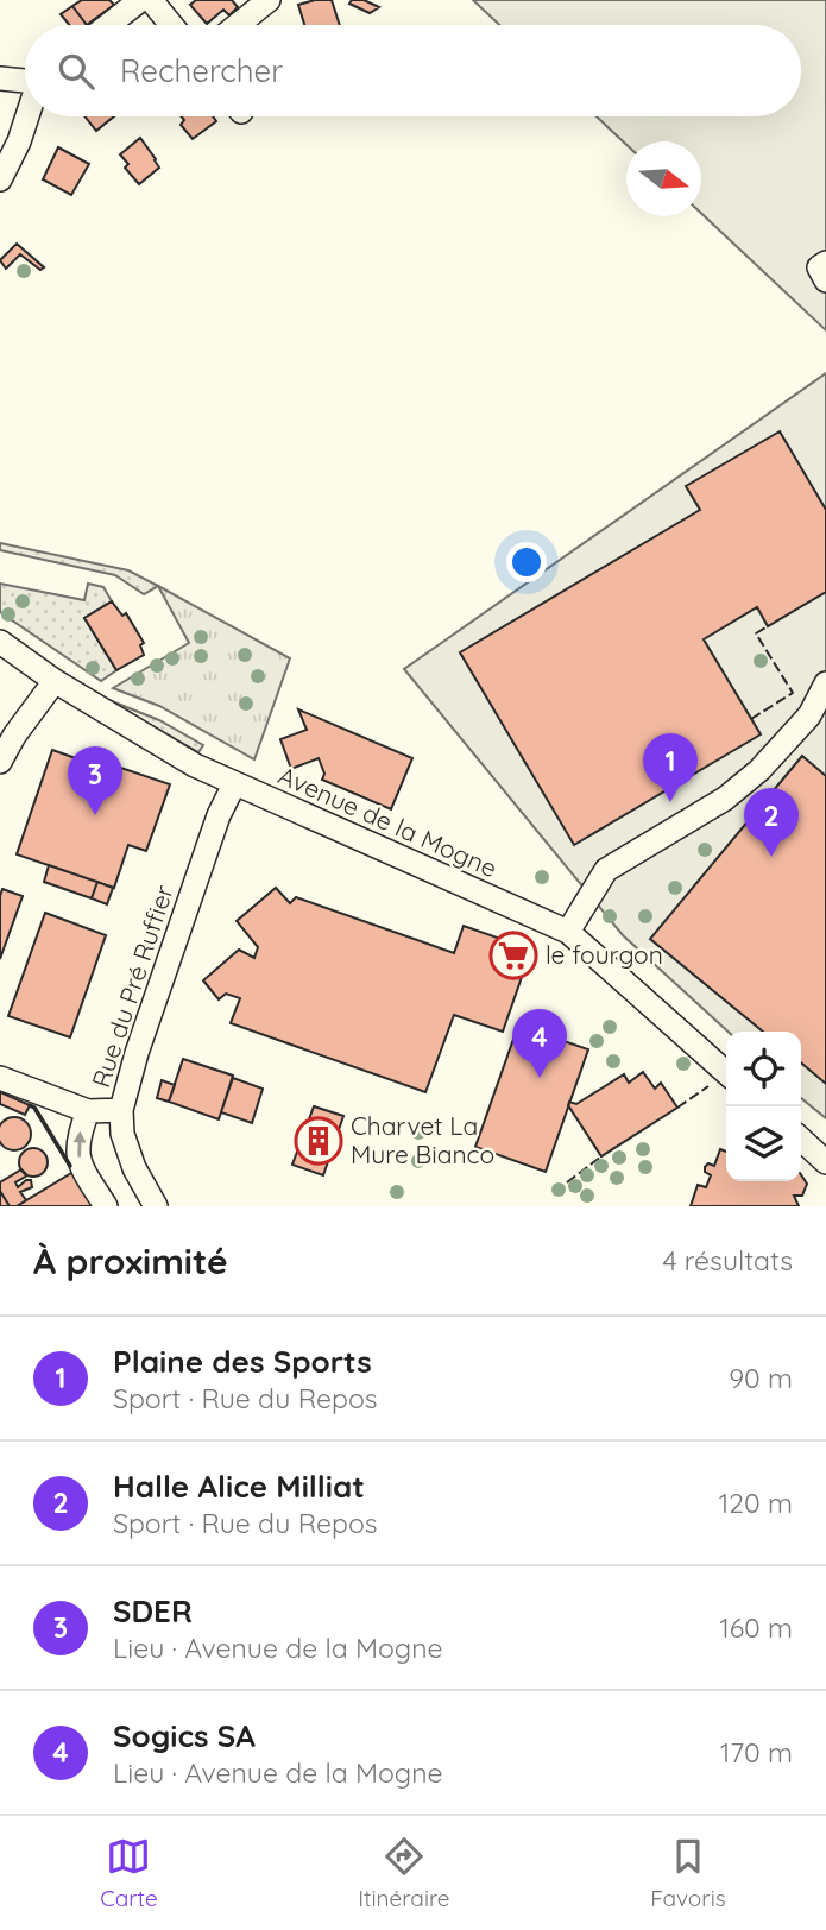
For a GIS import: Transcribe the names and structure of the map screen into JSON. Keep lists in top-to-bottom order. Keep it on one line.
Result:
{"streets":{"street":["Avenue de la Mogne","Rue du Pré Ruffier"]},"crossings":[["Avenue de la Mogne","Rue du Pré Ruffier"]],"places":{"supermarket":["le fourgon"],"building":["Charvet La Mure Bianco"]},"north":"right","page":{"search":"Rechercher","pins":["1","3","2","4"],"heading":["À proximité","4 résultats"],"list":[{"mark":"1","name":"Plaine des Sports","note":"Sport · Rue du Repos","value":"90 m"},{"mark":"2","name":"Halle Alice Milliat","note":"Sport · Rue du Repos","value":"120 m"},{"mark":"3","name":"SDER","note":"Lieu · Avenue de la Mogne","value":"160 m"},{"mark":"4","name":"Sogics SA","note":"Lieu · Avenue de la Mogne","value":"170 m"}],"nav":["Carte","Itinéraire","Favoris"]}}
